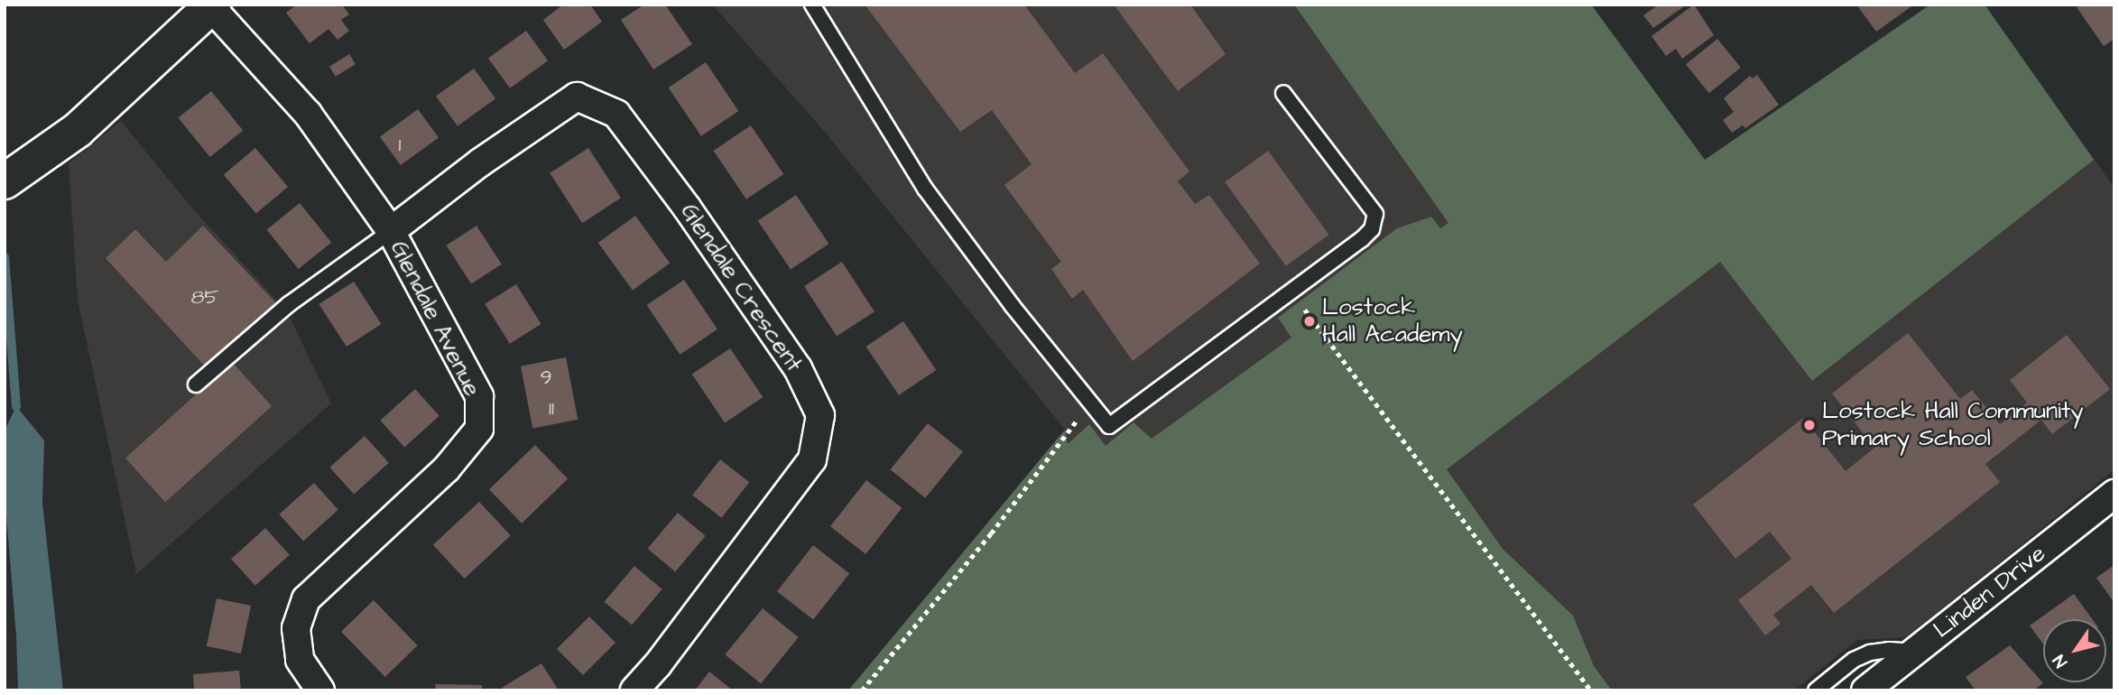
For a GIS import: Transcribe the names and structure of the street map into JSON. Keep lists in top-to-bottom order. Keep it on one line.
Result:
{"streets":{"street":["Glendale Crescent","Glendale Avenue","Linden Drive"]},"crossings":[["Glendale Crescent","Glendale Avenue"]],"places":["Lostock Hall Academy","Lostock Hall Community Primary School"],"house_numbers":["1","85","9","11"],"north":"bottom left"}
